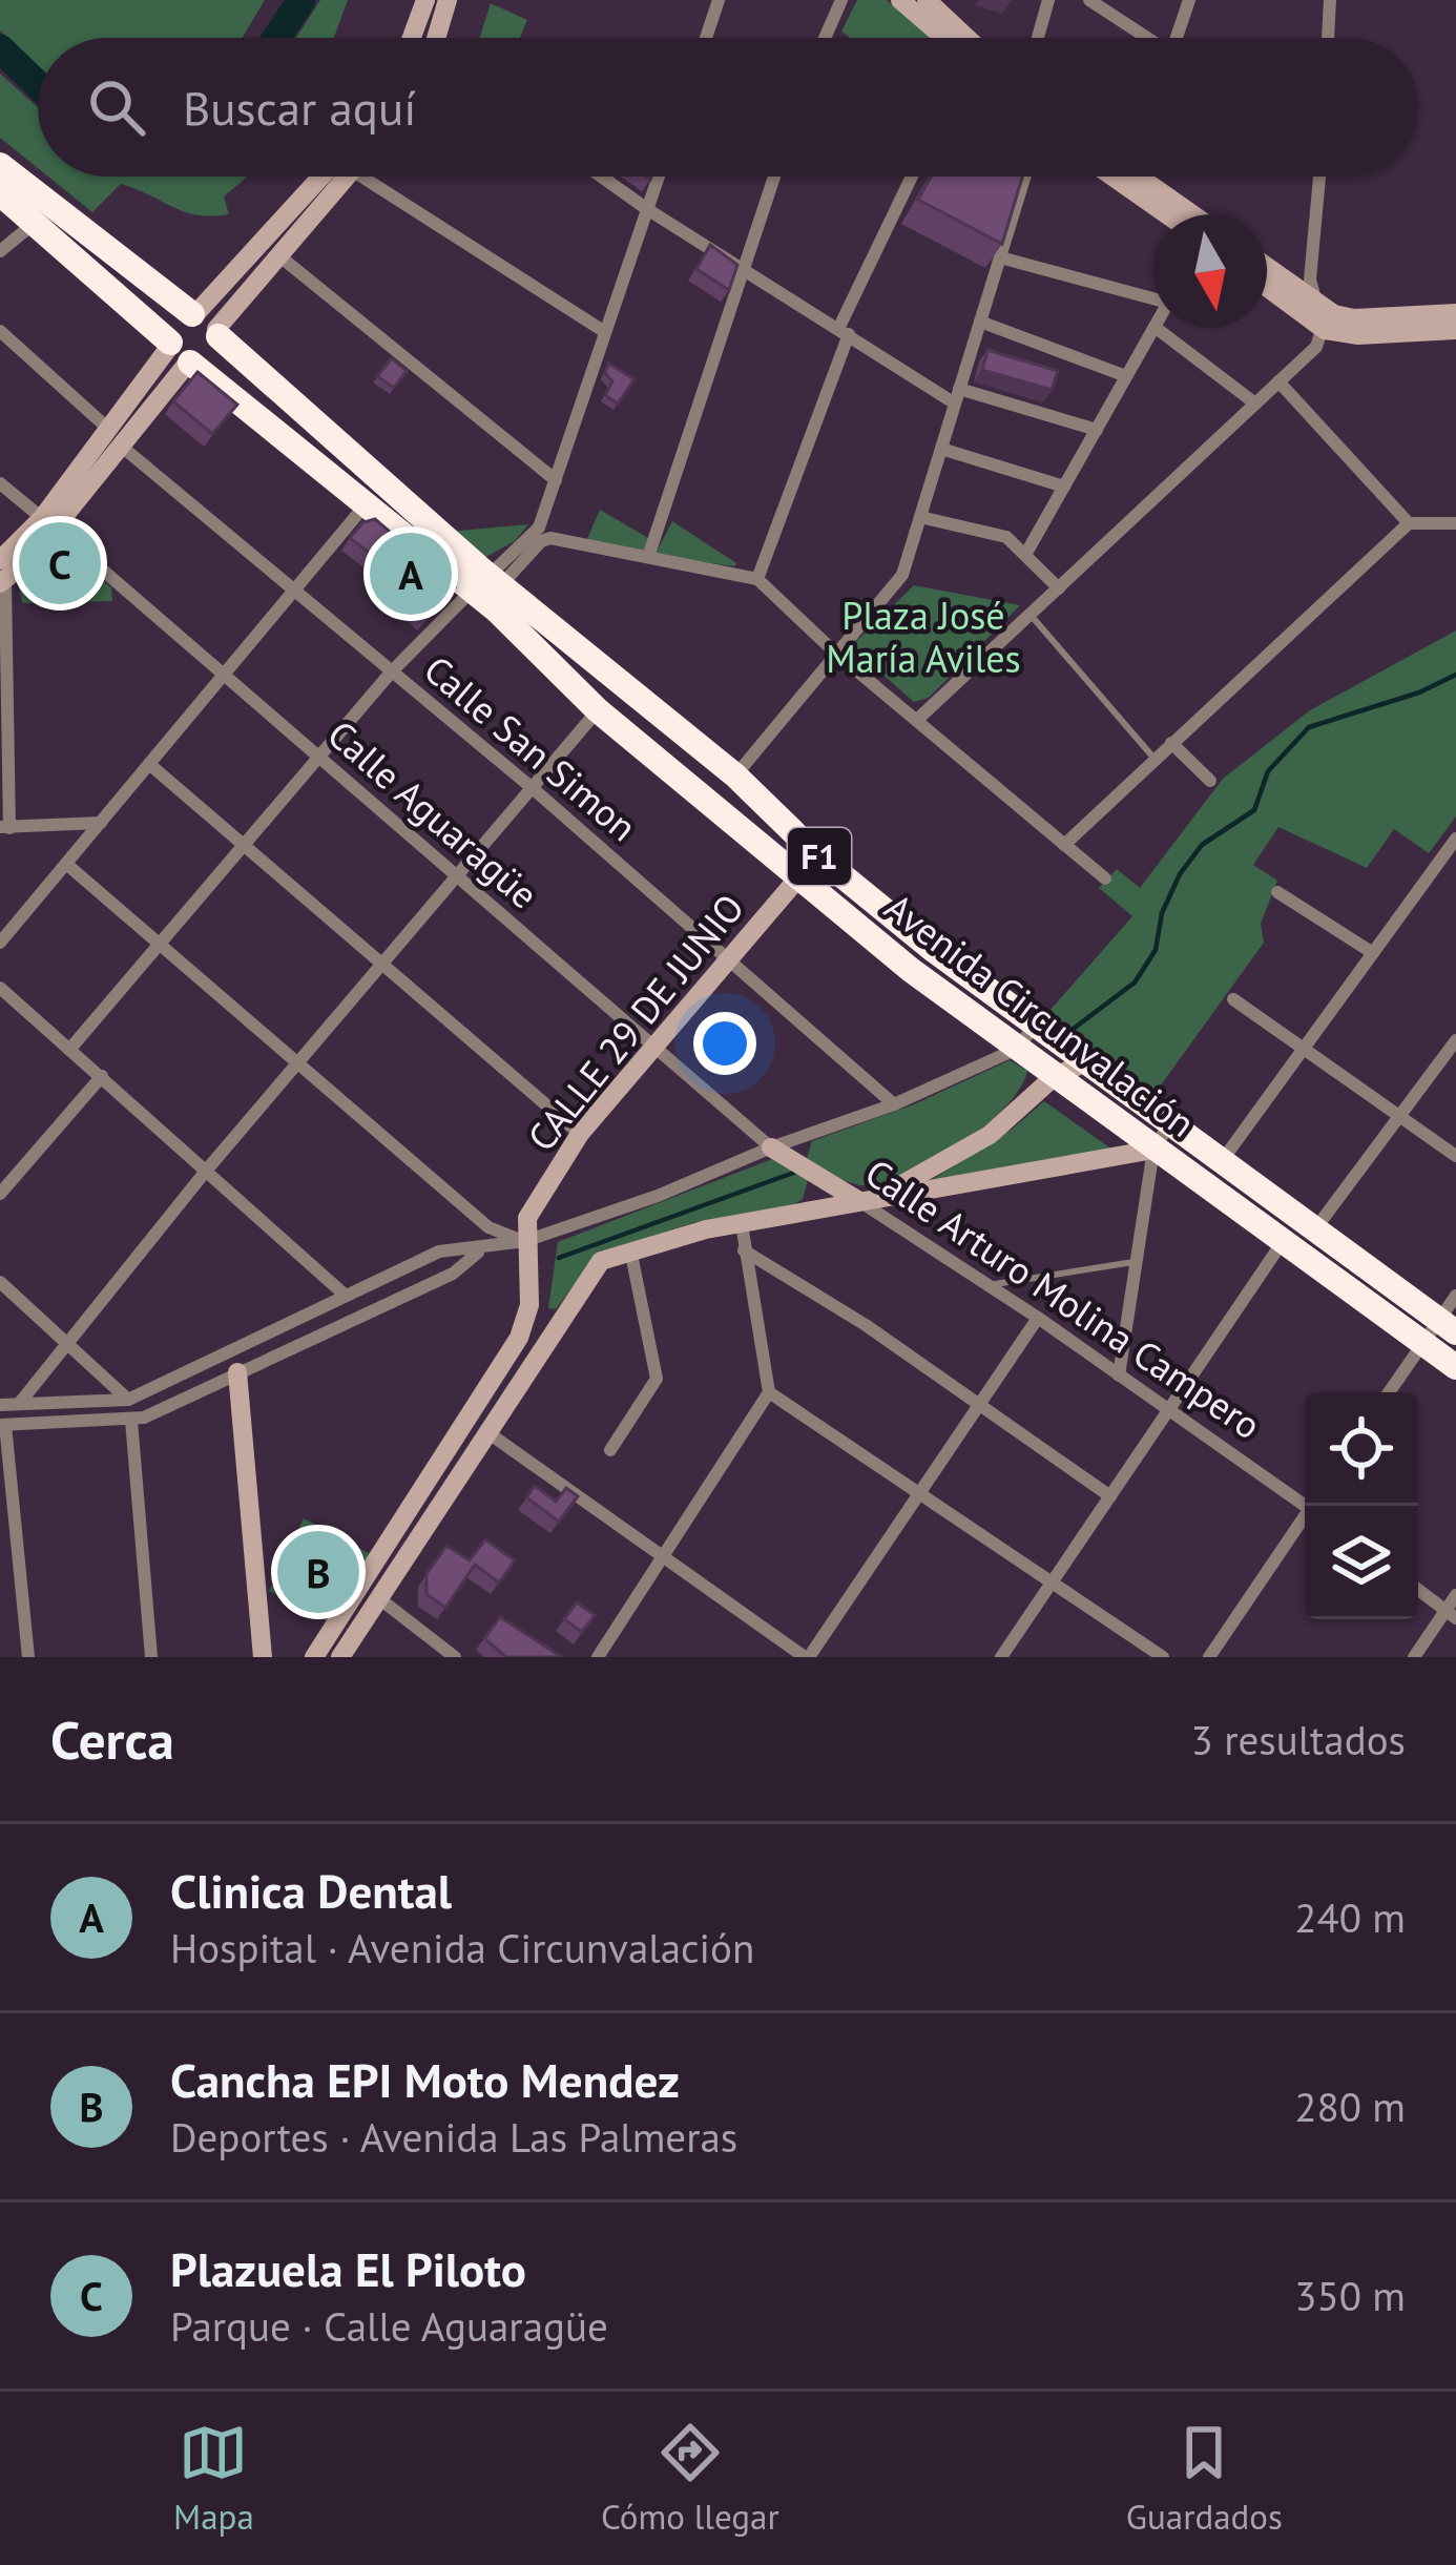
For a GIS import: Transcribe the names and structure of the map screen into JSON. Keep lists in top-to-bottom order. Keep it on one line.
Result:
{"streets":{"highway":["F1","Avenida Circunvalación"],"street":["Calle San Simon","Calle Aguaragüe","CALLE 29 DE JUNIO","Calle Arturo Molina Campero"]},"crossings":[["Calle San Simon","CALLE 29 DE JUNIO"],["Calle Aguaragüe","CALLE 29 DE JUNIO"],["Calle Aguaragüe","Calle Arturo Molina Campero"],["Avenida Circunvalación","CALLE 29 DE JUNIO"]],"parks":["Plaza José María Aviles"],"north":"bottom","page":{"search":"Buscar aquí","pins":["C","A","B"],"heading":["Cerca","3 resultados"],"list":[{"mark":"A","name":"Clinica Dental","note":"Hospital · Avenida Circunvalación","value":"240 m"},{"mark":"B","name":"Cancha EPI Moto Mendez","note":"Deportes · Avenida Las Palmeras","value":"280 m"},{"mark":"C","name":"Plazuela El Piloto","note":"Parque · Calle Aguaragüe","value":"350 m"}],"nav":["Mapa","Cómo llegar","Guardados"]}}
